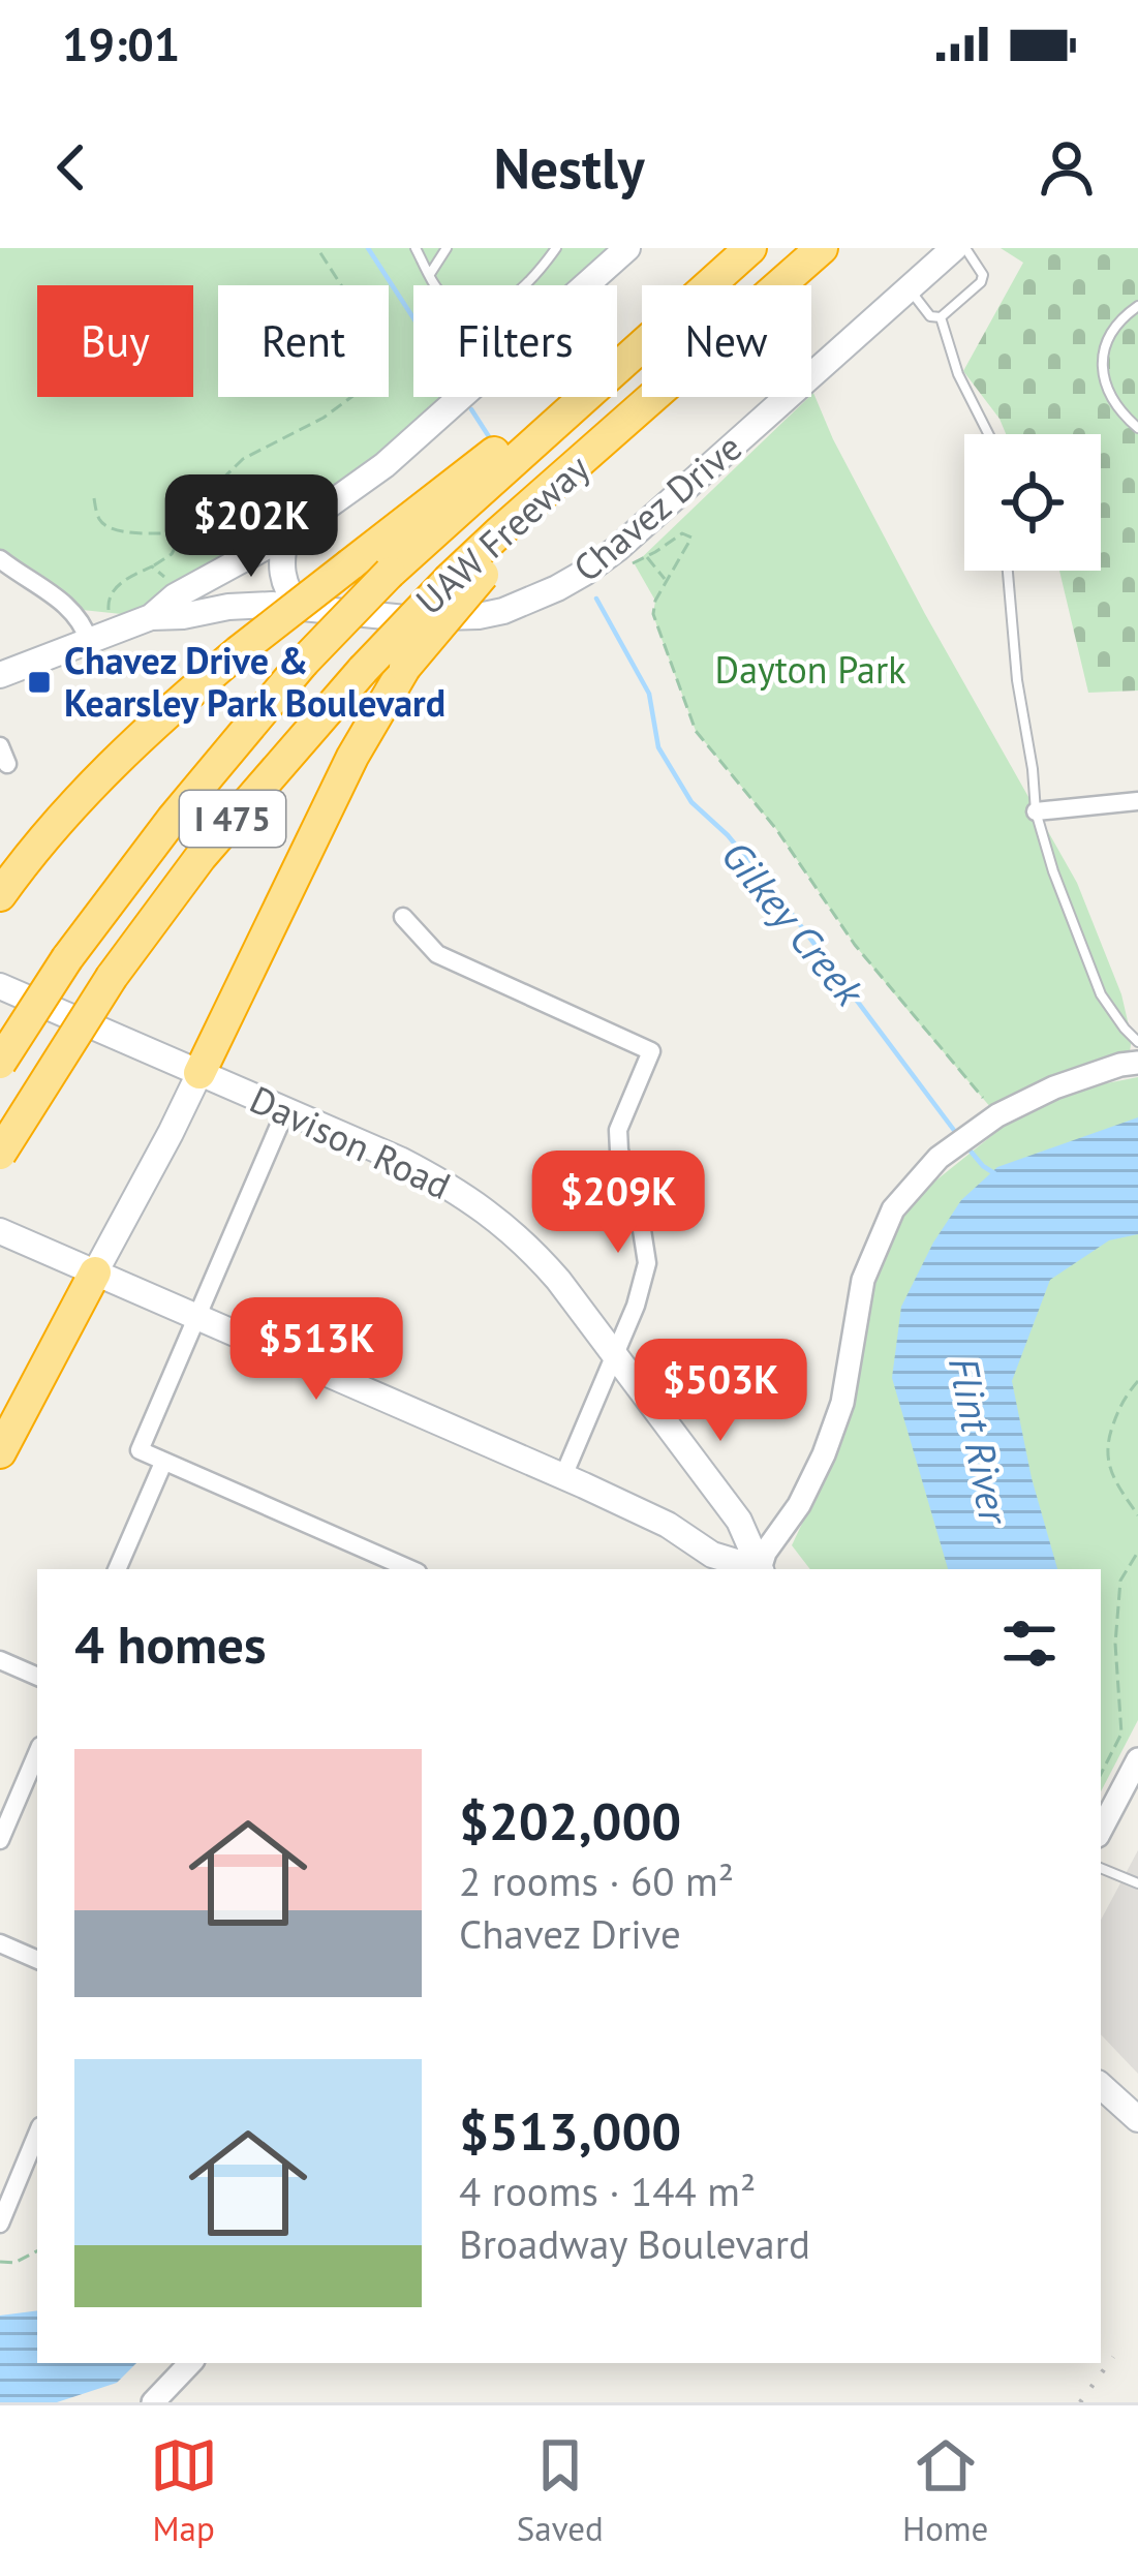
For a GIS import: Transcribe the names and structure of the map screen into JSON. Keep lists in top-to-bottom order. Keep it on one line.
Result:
{"streets":{"highway":["UAW Freeway","I 475"],"main road":["Chavez Drive","Davison Road"]},"water":["Gilkey Creek","Flint River"],"parks":["Dayton Park"],"places":{"transit":["Chavez Drive & Kearsley Park Boulevard"]},"page":{"status":"19:01","header":"Nestly","chip":["Buy","Rent","Filters","New"],"price":["$202K","$209K","$513K","$503K"],"heading":"4 homes","list":[{"name":"$202,000","note":"2 rooms · 60 m² · Chavez Drive"},{"name":"$513,000","note":"4 rooms · 144 m² · Broadway Boulevard"}],"tabs":["Map","Saved","Home"]}}
